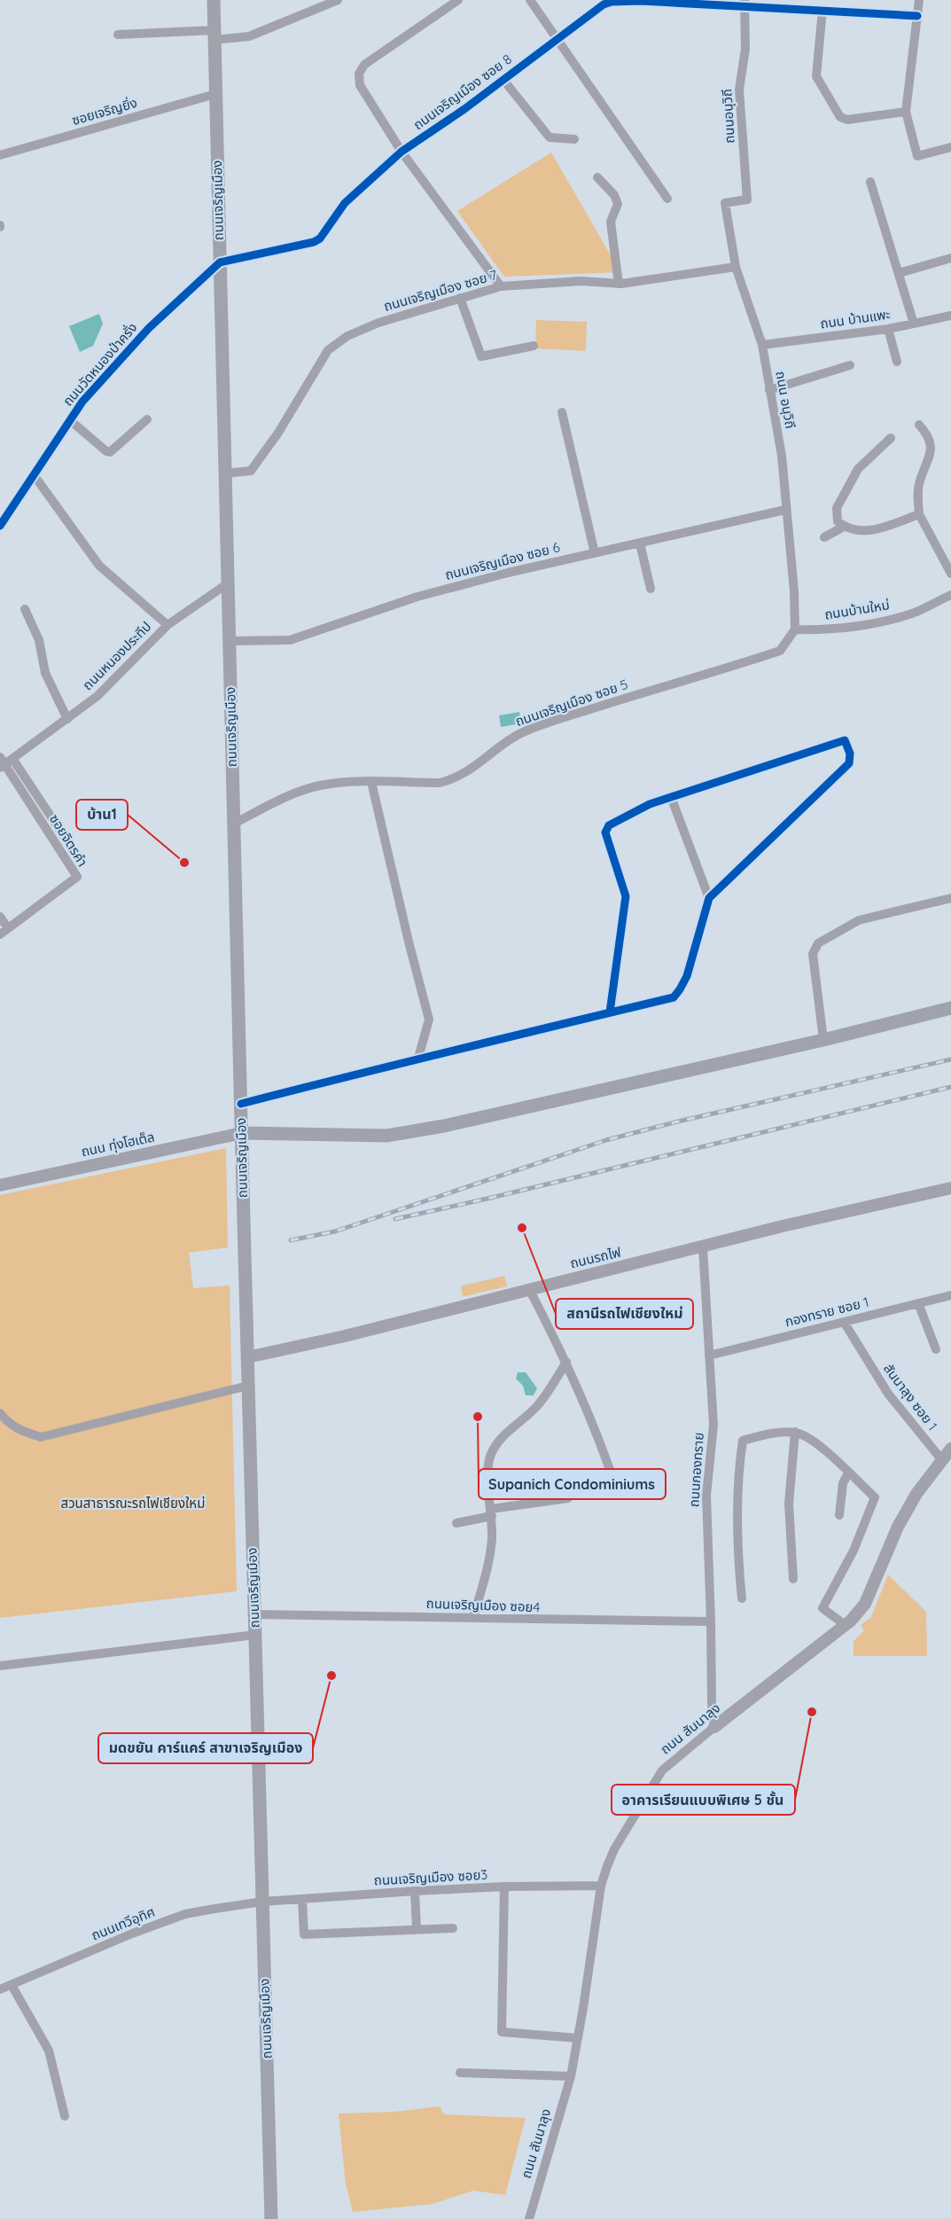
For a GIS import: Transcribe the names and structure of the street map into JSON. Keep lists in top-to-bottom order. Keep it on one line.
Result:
{"streets":{"main road":["ถนนเจริญเมือง"],"street":["ถนนเจริญเมือง ซอย 8","ซอยเจริญยิ่ง","ถนนอนุวิถี","ถนนเจริญเมือง ซอย 7","ถนน บ้านแพะ","ถนนวัดหนองป่าครั่ง","ถนน อนุวิถี","ถนนเจริญเมือง ซอย 6","ถนนบ้านใหม่","ถนนหนองประทีป","ถนนเจริญเมือง ซอย 5","ซอยจิตรคำ","ถนน ทุ่งโฮเต็ล","ถนนรถไฟ","กองทราย ซอย 1","สันนาลุง ซอย 1","ถนนกองทราย","ถนนเจริญเมือง ซอย4","ถนน สันนาลุง","ถนนเจริญเมือง ซอย3","ถนนเทวีอุทิศ"]},"crossings":[["ถนนเจริญเมือง ซอย 8","ถนนอนุวิถี"],["ถนนเจริญเมือง ซอย 8","ถนนเจริญเมือง"],["ถนนเจริญเมือง ซอย 8","ถนนวัดหนองป่าครั่ง"],["ซอยเจริญยิ่ง","ถนนเจริญเมือง"],["ถนนอนุวิถี","ถนน อนุวิถี"],["ถนนเจริญเมือง","ถนนเจริญเมือง ซอย 7"],["ถนนเจริญเมือง","ถนนวัดหนองป่าครั่ง"],["ถนนเจริญเมือง","ถนนเจริญเมือง ซอย 6"],["ถนนเจริญเมือง","ถนนหนองประทีป"],["ถนนเจริญเมือง","ถนนเจริญเมือง ซอย 5"],["ถนนเจริญเมือง","ถนน ทุ่งโฮเต็ล"],["ถนนเจริญเมือง","ถนนรถไฟ"],["ถนนเจริญเมือง","ถนนเจริญเมือง ซอย4"],["ถนนเจริญเมือง","ถนนเจริญเมือง ซอย3"],["ถนนเจริญเมือง","ถนนเทวีอุทิศ"],["ถนนเจริญเมือง ซอย 7","ถนน อนุวิถี"],["ถนน บ้านแพะ","ถนน อนุวิถี"],["ถนน อนุวิถี","ถนนเจริญเมือง ซอย 6"],["ถนน อนุวิถี","ถนนบ้านใหม่"],["ถนน อนุวิถี","ถนนเจริญเมือง ซอย 5"],["ถนนบ้านใหม่","ถนนเจริญเมือง ซอย 5"],["ถนนหนองประทีป","ซอยจิตรคำ"],["ถนนรถไฟ","ถนนกองทราย"],["กองทราย ซอย 1","สันนาลุง ซอย 1"],["กองทราย ซอย 1","ถนนกองทราย"],["สันนาลุง ซอย 1","ถนน สันนาลุง"],["ถนนกองทราย","ถนนเจริญเมือง ซอย4"],["ถนนกองทราย","ถนน สันนาลุง"],["ถนน สันนาลุง","ถนนเจริญเมือง ซอย3"],["ถนนเจริญเมือง ซอย3","ถนนเทวีอุทิศ"]],"parks":["สวนสาธารณะรถไฟเชียงใหม่"],"places":["บ้าน1","สถานีรถไฟเชียงใหม่","Supanich Condominiums","มดขยัน คาร์แคร์ สาขาเจริญเมือง","อาคารเรียนแบบพิเศษ 5 ชั้น"]}
